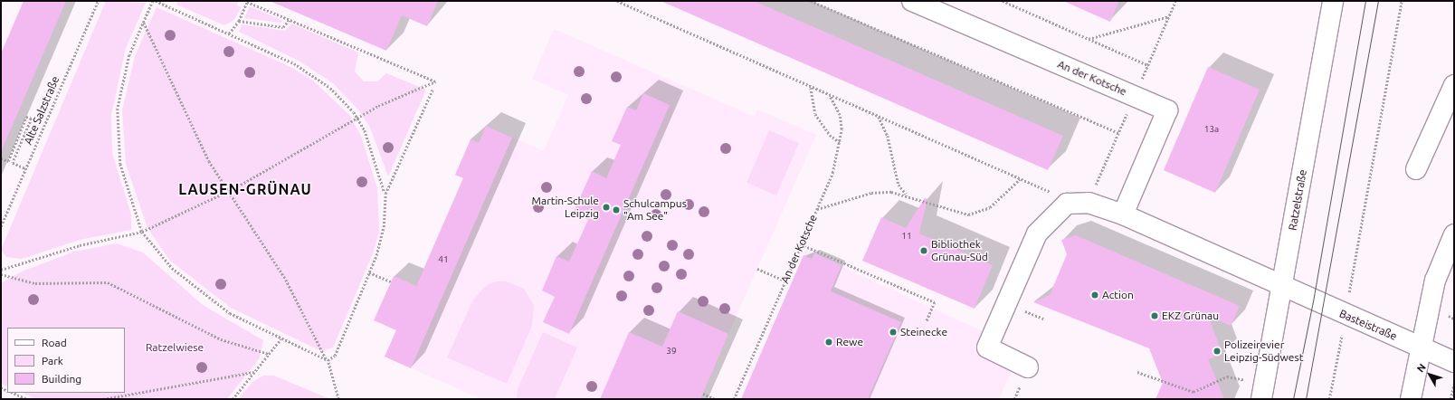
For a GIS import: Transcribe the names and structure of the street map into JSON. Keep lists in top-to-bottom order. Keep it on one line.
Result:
{"streets":{"street":["An der Kotsche","Ratzelstraße","Basteistraße"],"path":["Alte Salzstraße"]},"crossings":[["Ratzelstraße","Basteistraße"]],"districts":["LAUSEN-GRÜNAU"],"parks":["Ratzelwiese"],"places":["Martin-Schule Leipzig","Schulcampus \"Am See\"","Bibliothek Grünau-Süd","Action","EKZ Grünau","Steinecke","Rewe","Polizeirevier Leipzig-Südwest"],"house_numbers":["13a","11","41","39"],"legend":["Road","Park","Building"],"north":"top left"}
